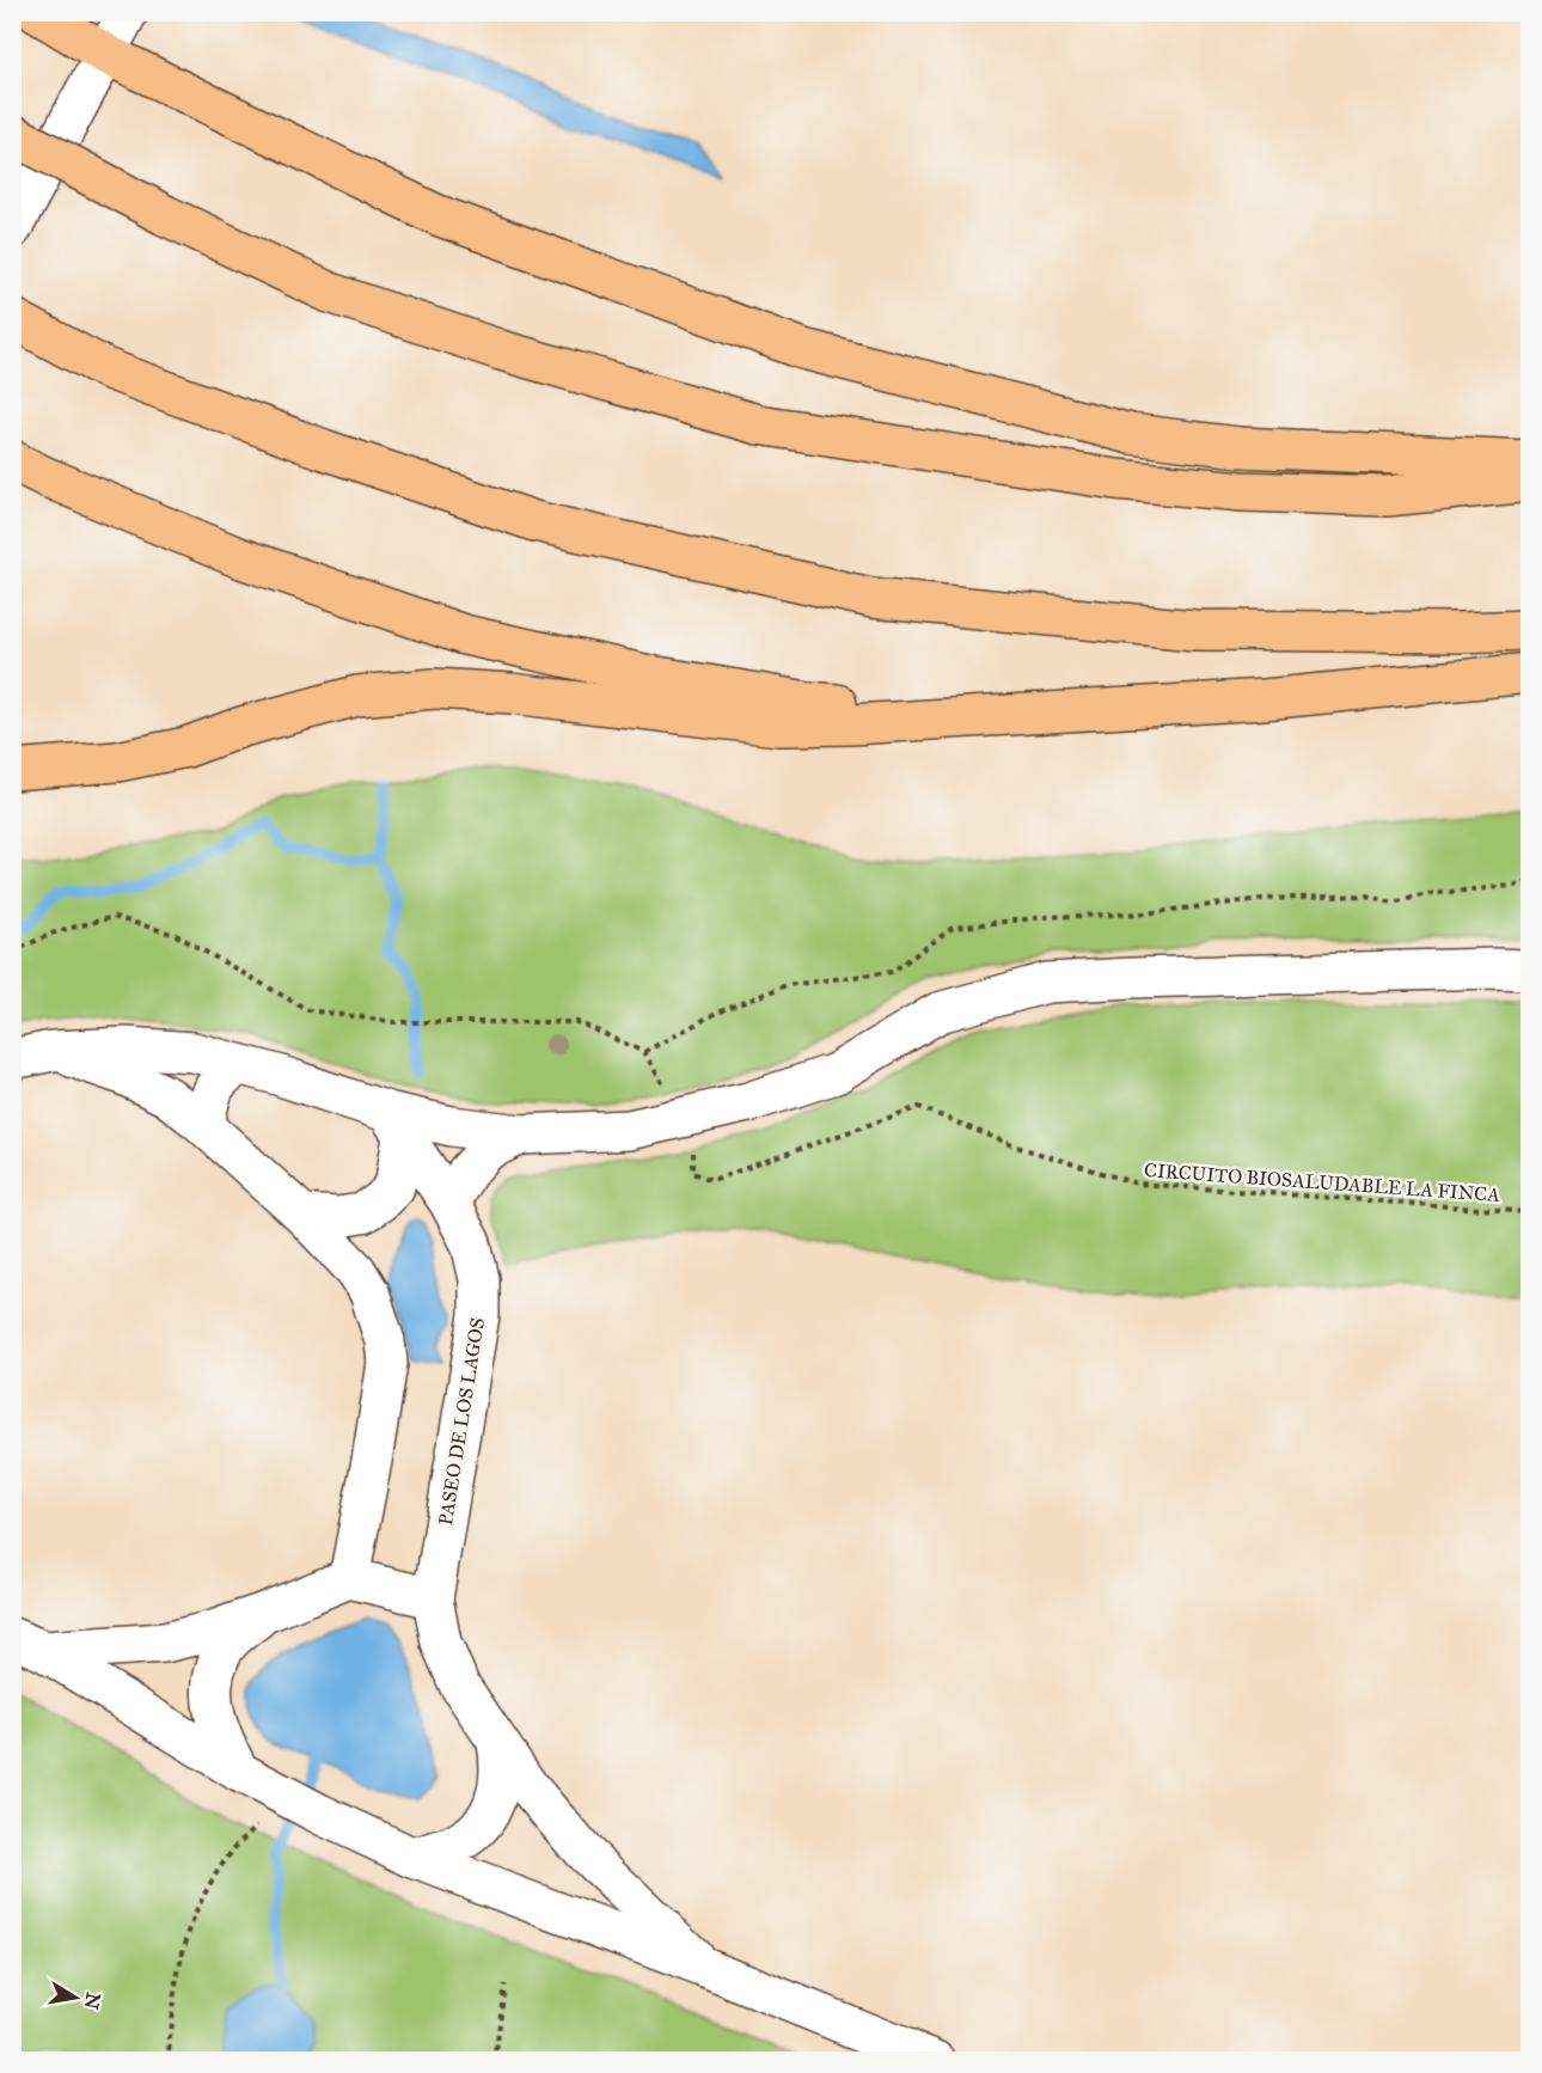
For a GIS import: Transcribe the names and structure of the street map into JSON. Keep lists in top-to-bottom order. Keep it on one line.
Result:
{"streets":{"street":["PASEO DE LOS LAGOS"],"path":["CIRCUITO BIOSALUDABLE LA FINCA"]},"north":"right"}
